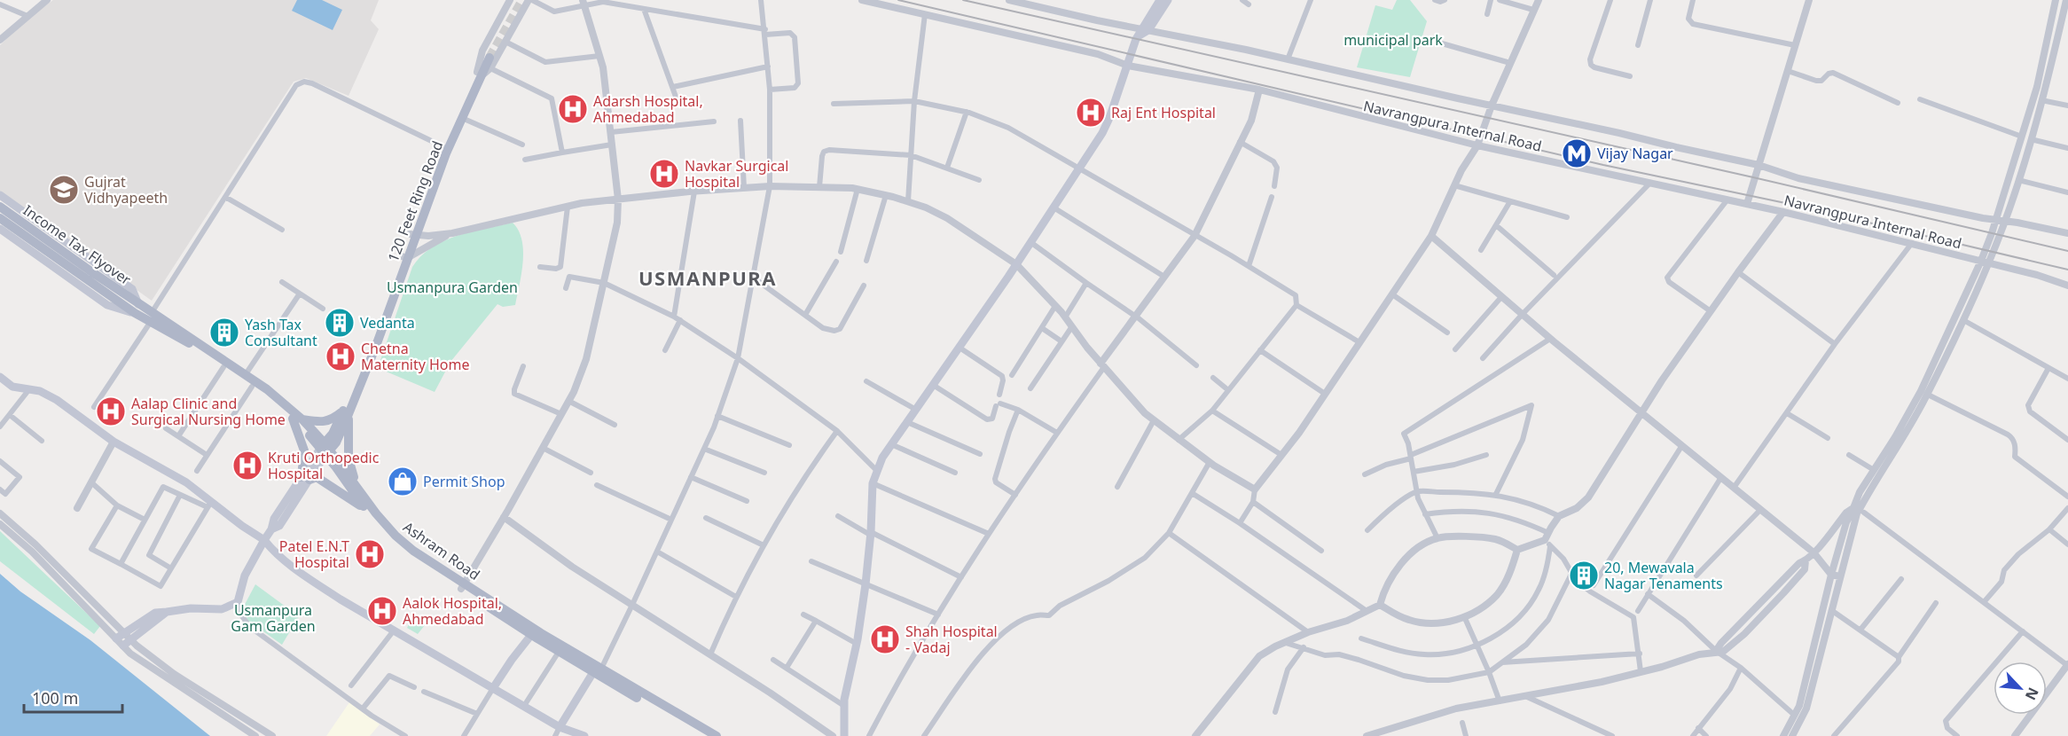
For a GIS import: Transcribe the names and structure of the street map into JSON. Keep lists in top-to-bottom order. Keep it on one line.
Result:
{"streets":{"main road":["120 Feet Ring Road","Income Tax Flyover","Ashram Road"],"street":["Navrangpura Internal Road"]},"crossings":[["120 Feet Ring Road","Ashram Road"],["Income Tax Flyover","Ashram Road"]],"districts":["USMANPURA"],"parks":["municipal park","Usmanpura Garden","Usmanpura Gam Garden"],"places":{"hospital":["Adarsh Hospital, Ahmedabad","Raj Ent Hospital","Navkar Surgical Hospital","Chetna Maternity Home","Aalap Clinic and Surgical Nursing Home","Kruti Orthopedic Hospital","Patel E.N.T Hospital","Aalok Hospital, Ahmedabad","Shah Hospital - Vadaj"],"metro station":["Vijay Nagar"],"school or university":["Gujrat Vidhyapeeth"],"building":["Vedanta","Yash Tax Consultant","20, Mewavala Nagar Tenaments"],"shop":["Permit Shop"]},"scale_bar":"100 m","north":"bottom right"}
